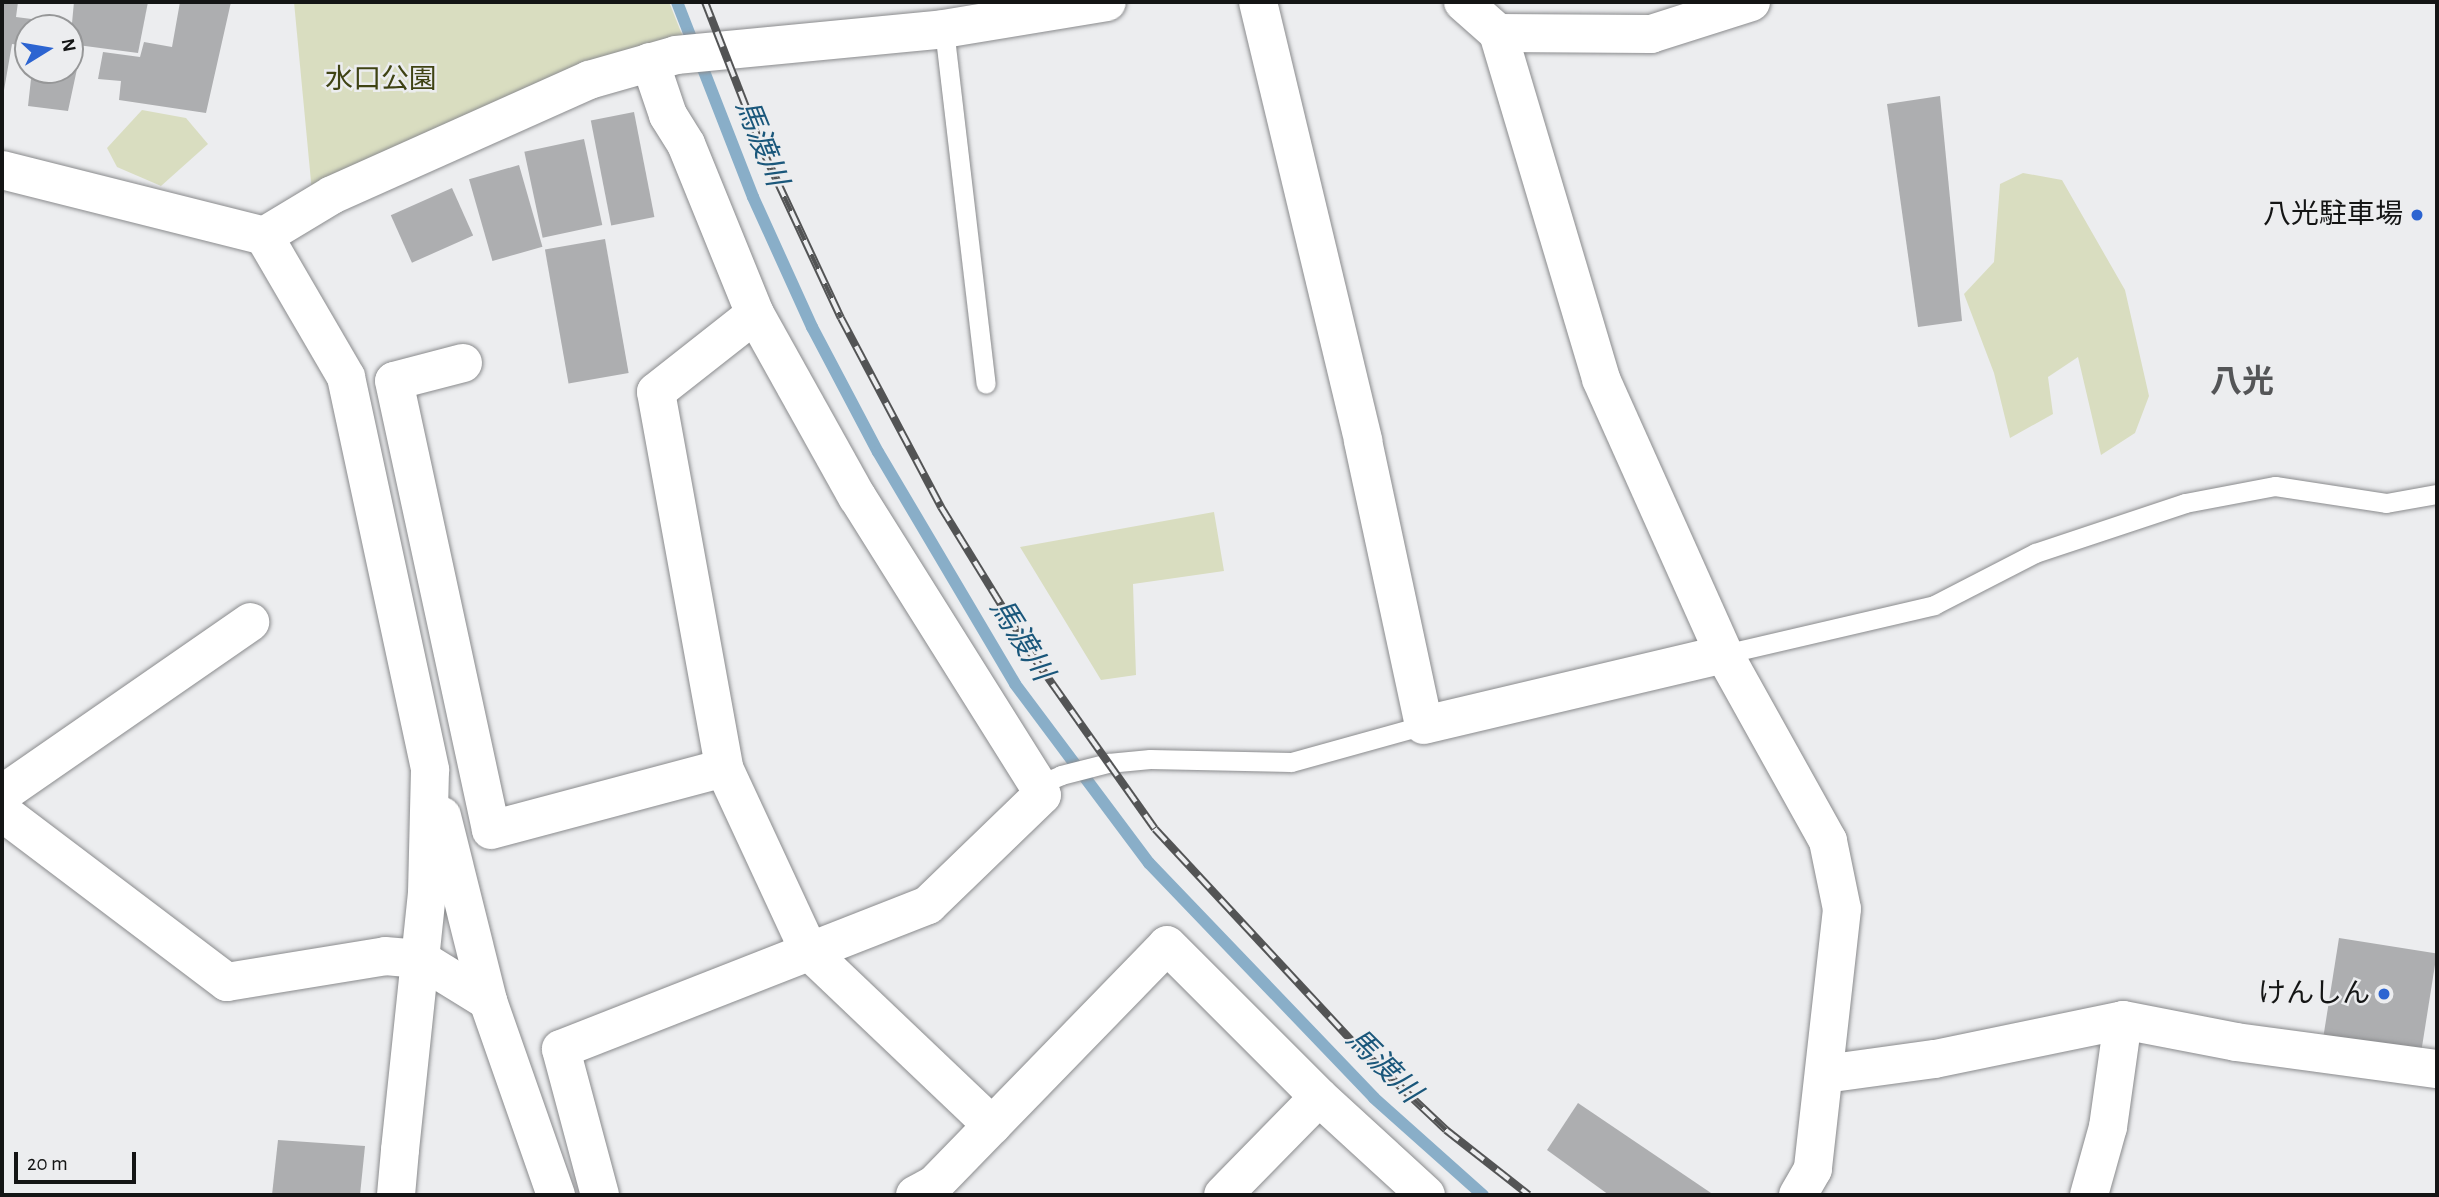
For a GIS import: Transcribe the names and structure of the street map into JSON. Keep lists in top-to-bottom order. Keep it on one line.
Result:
{"districts":["八光"],"water":["馬渡川"],"parks":["水口公園"],"places":["八光駐車場","けんしん"],"scale_bar":"20 m","north":"right"}
